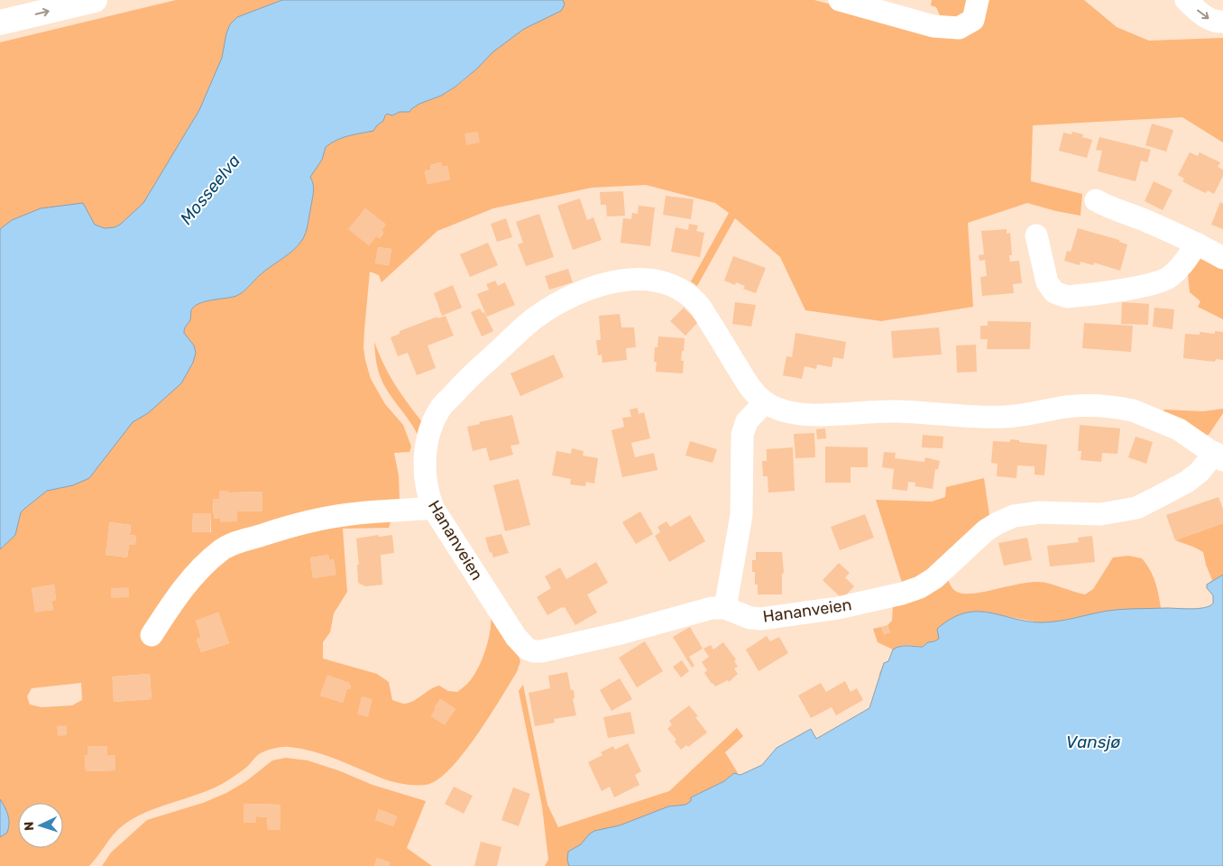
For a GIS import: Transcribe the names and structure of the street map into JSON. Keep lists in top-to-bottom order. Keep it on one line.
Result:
{"streets":{"street":["Hananveien"]},"water":["Mosseelva","Vansjø"],"north":"left"}
